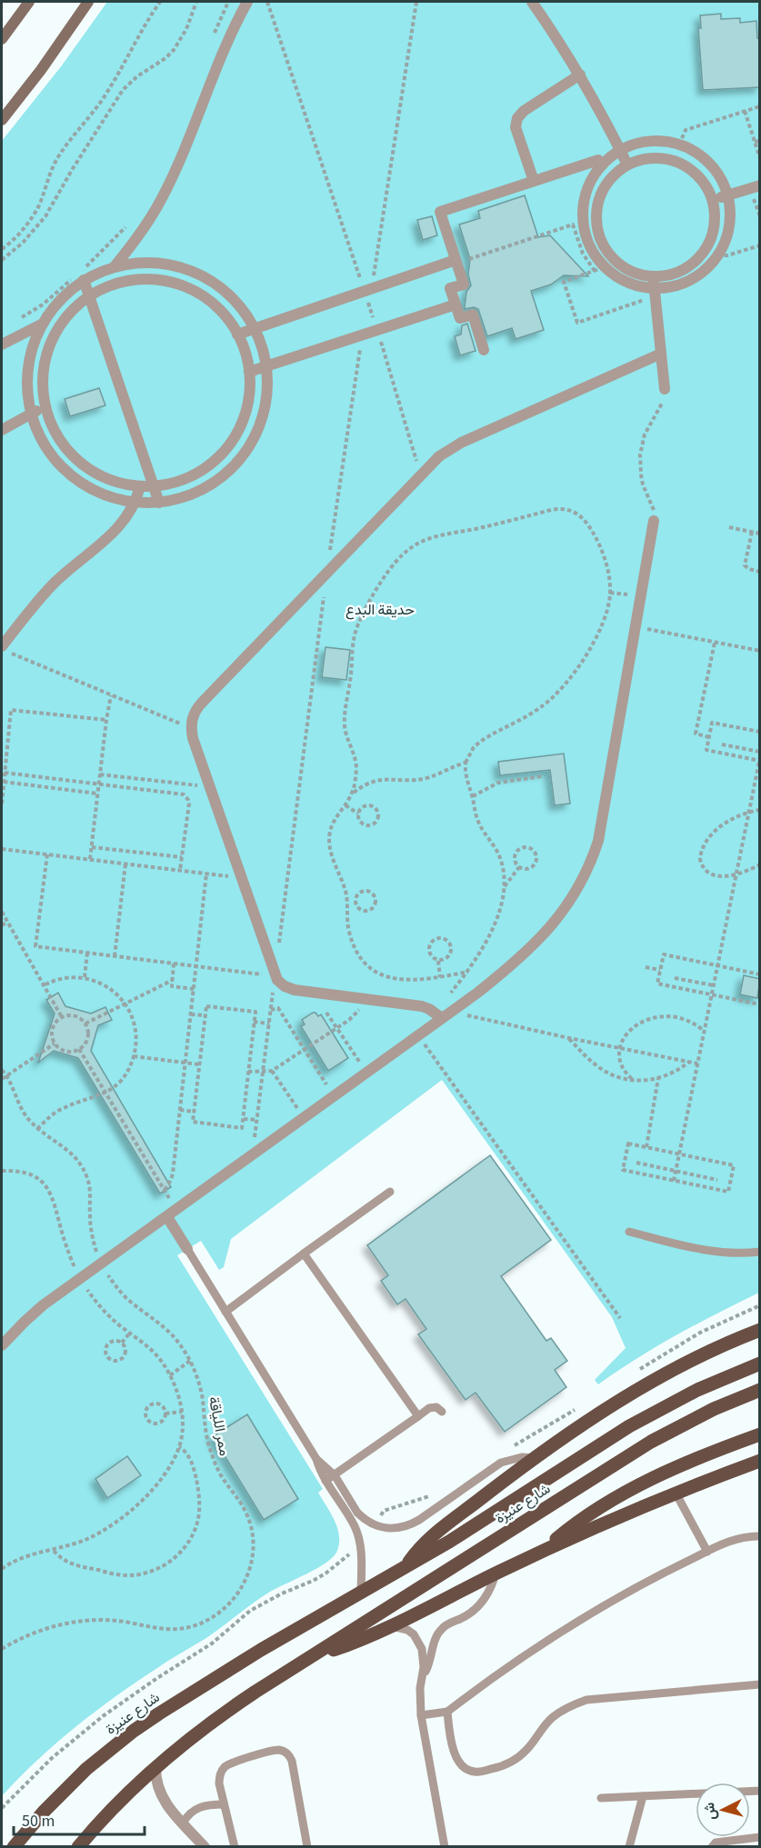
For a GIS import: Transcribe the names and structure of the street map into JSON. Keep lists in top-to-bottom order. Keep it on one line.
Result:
{"streets":{"main road":["شارع عنيزة"],"path":["ممر اللياقة"]},"parks":["حديقة البدع"],"scale_bar":"50 m","north":"left"}
